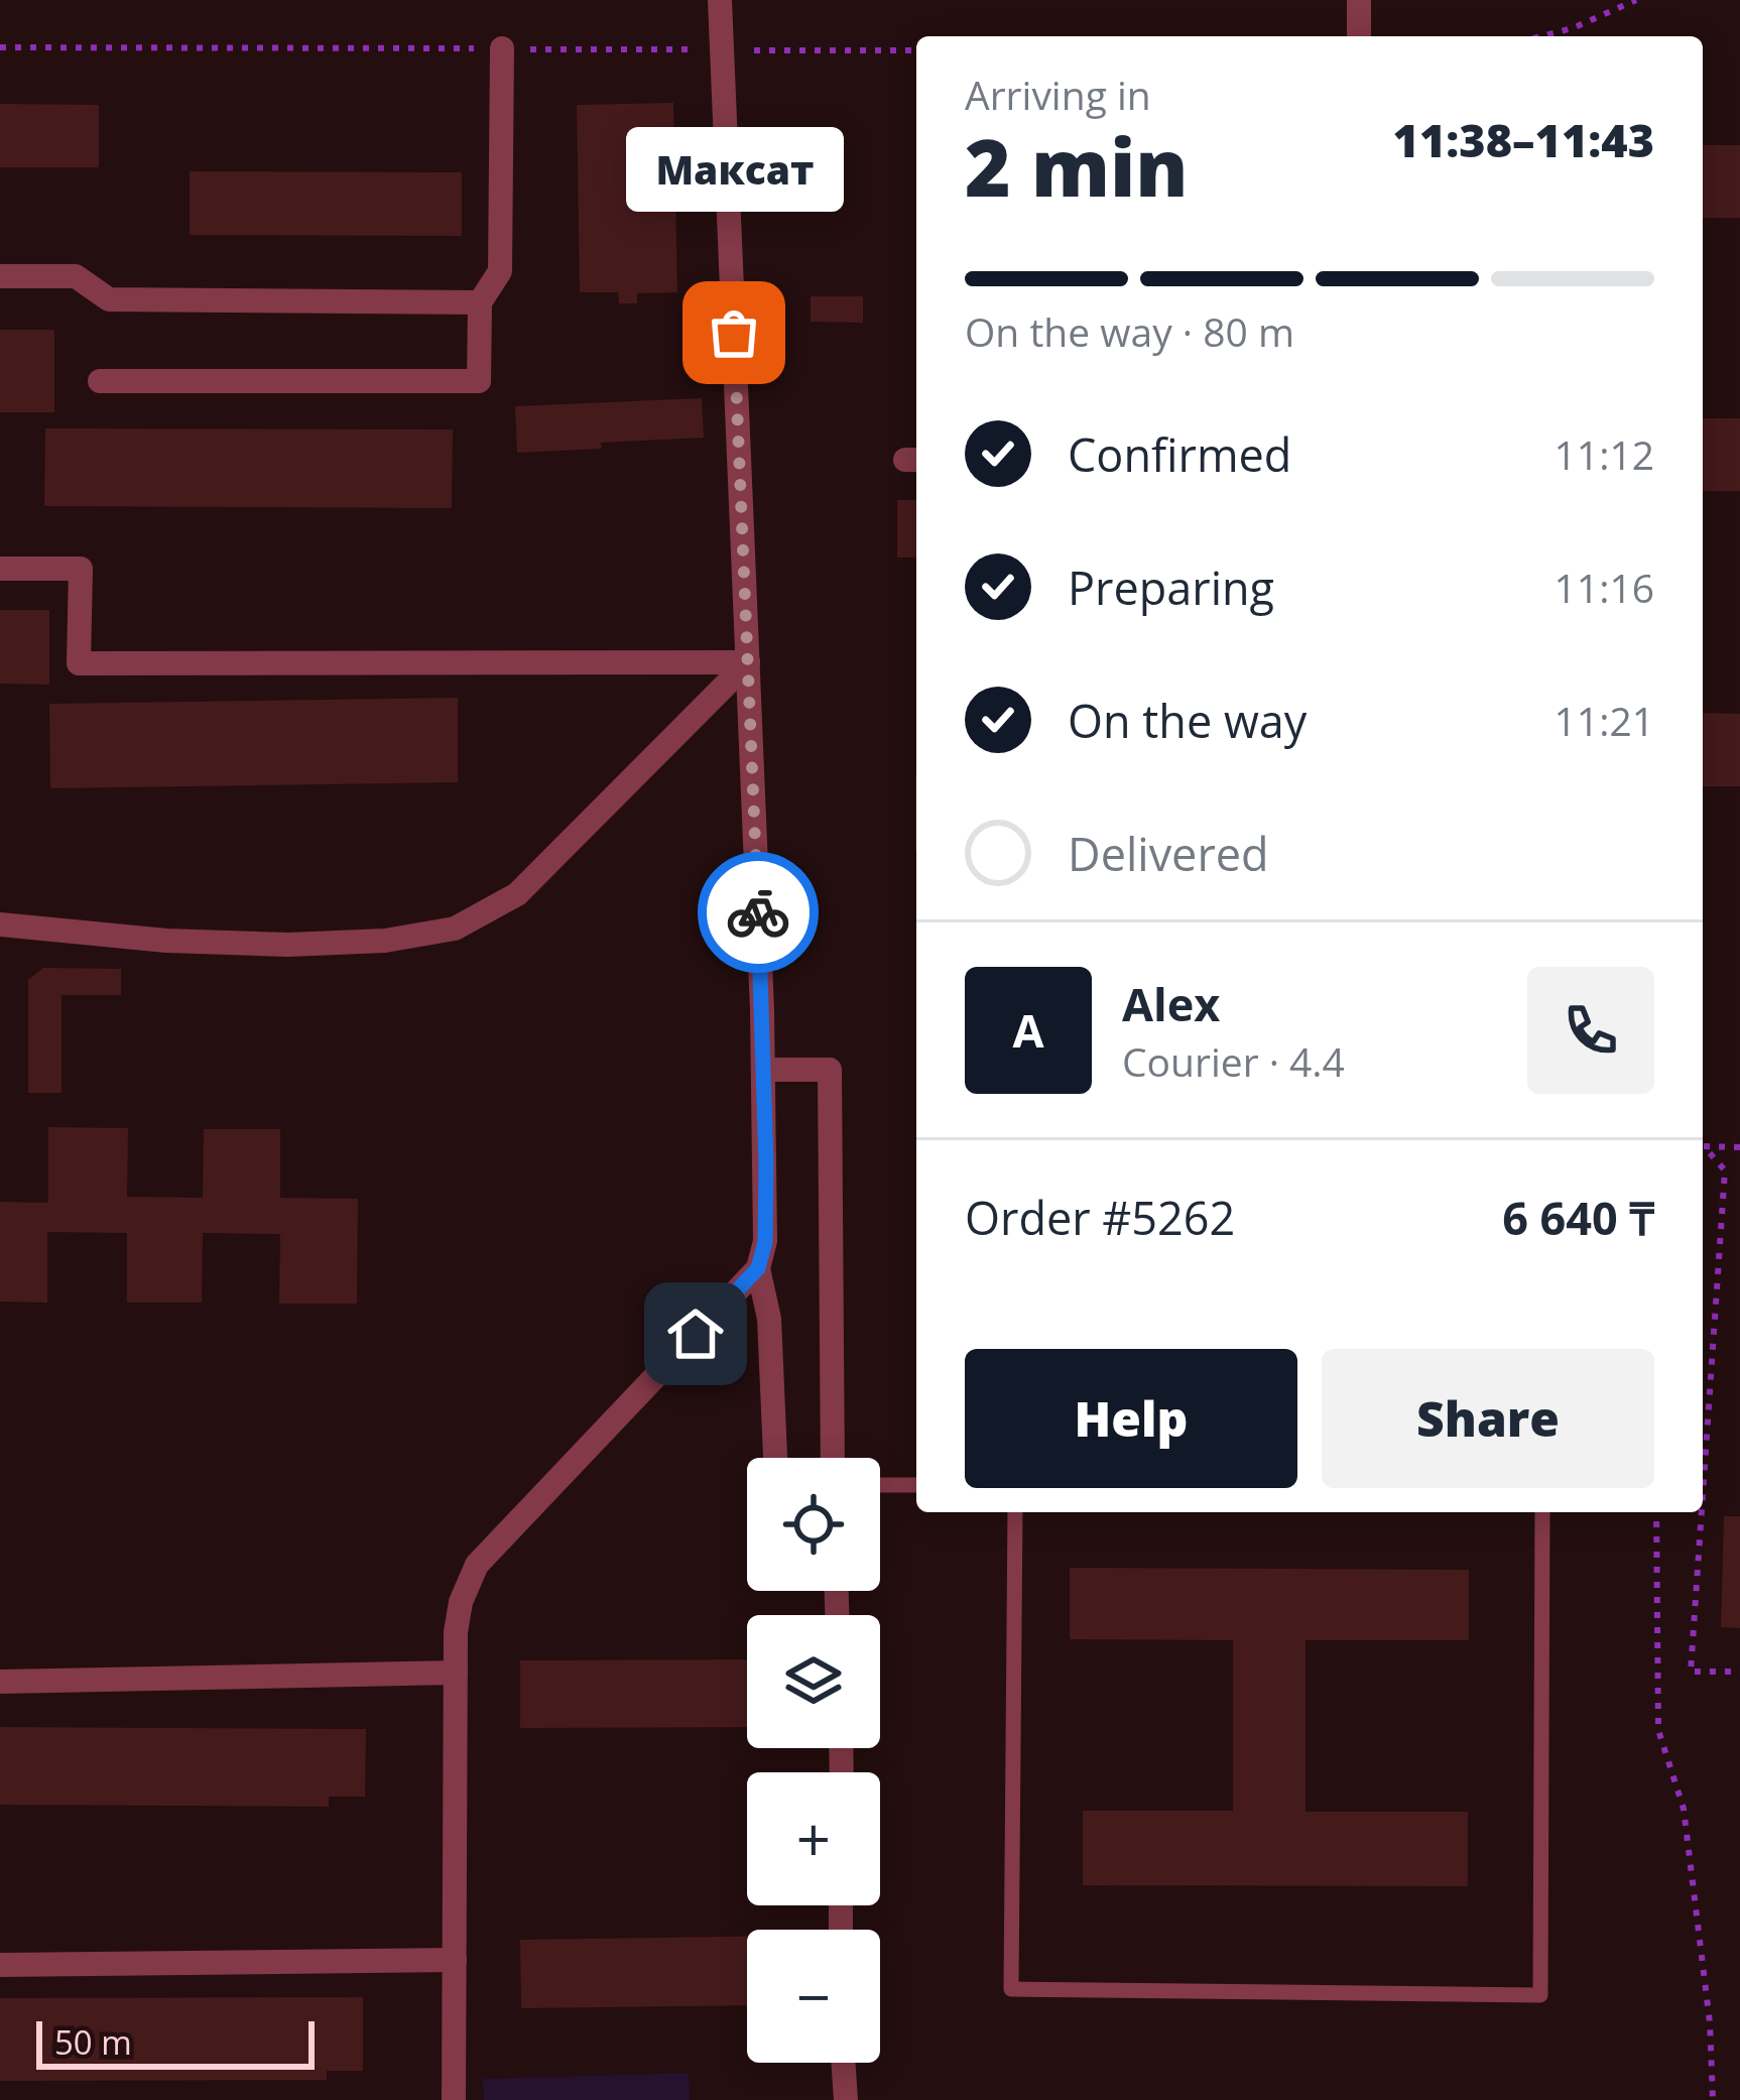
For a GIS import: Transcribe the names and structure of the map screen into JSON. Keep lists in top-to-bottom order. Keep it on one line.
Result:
{"places":["Максат"],"scale_bar":"50 m","page":{"heading":["2 min","Arriving in","11:38–11:43"],"panel":["Alex","Courier · 4.4","Order #5262","6 640 ₸"],"bubble":"Максат","bar":"On the way · 80 m","list":[["Confirmed","11:12"],["Preparing","11:16"],["On the way","11:21"],"Delivered"],"round":"A","buttons":["Help","Share"],"map_buttons":["+","−"],"scale":"50 m"}}
